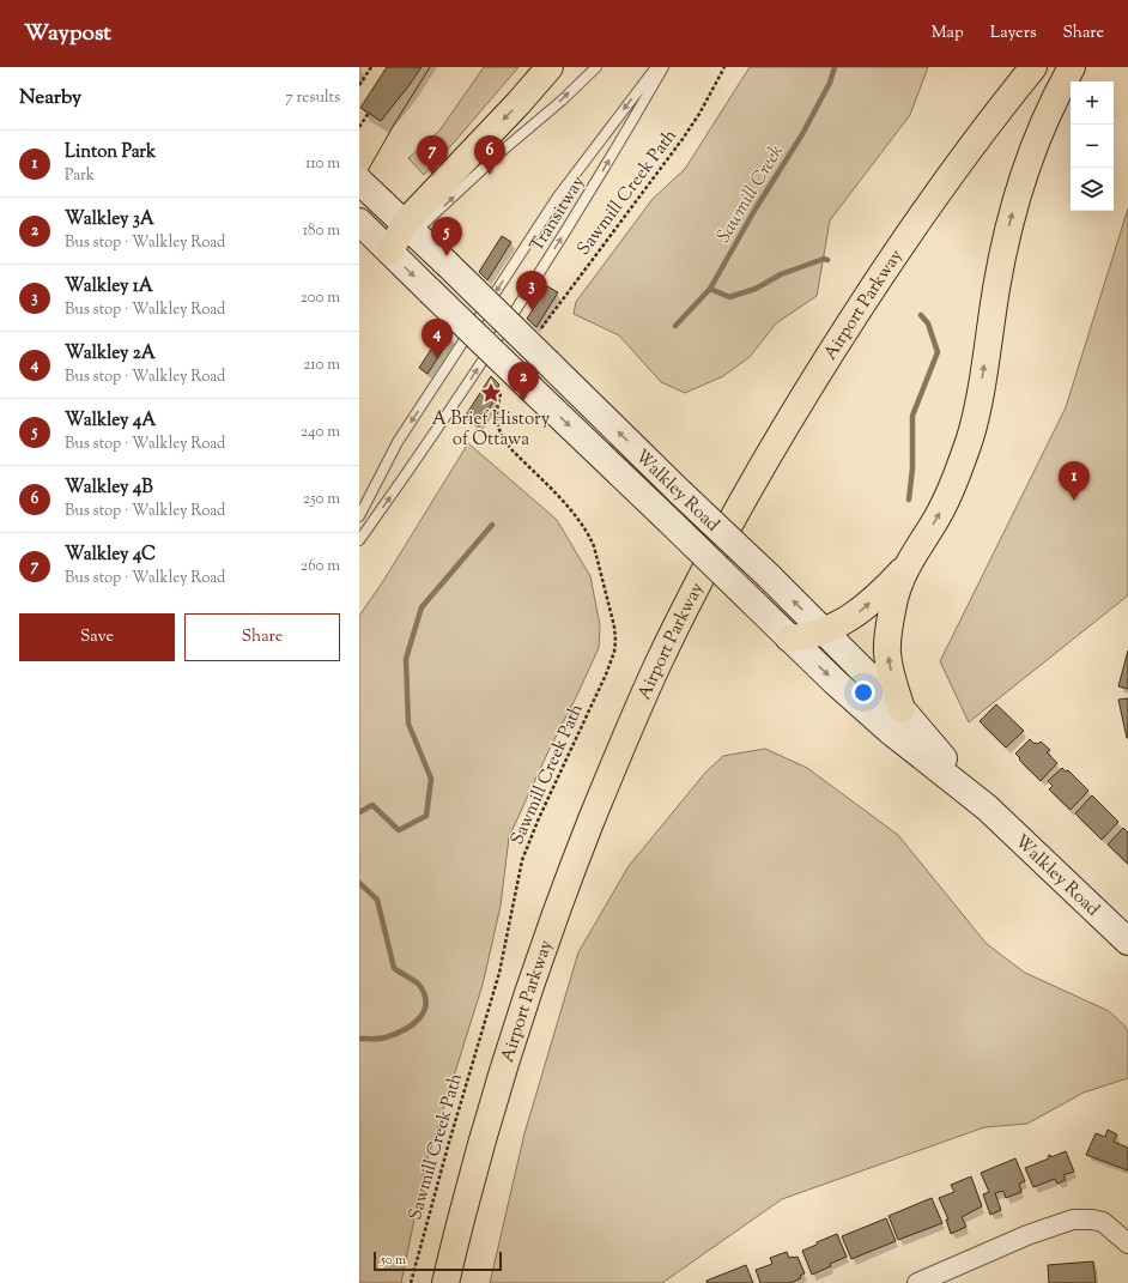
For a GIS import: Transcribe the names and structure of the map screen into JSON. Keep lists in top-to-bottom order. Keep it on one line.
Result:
{"streets":{"highway":["Airport Parkway"],"main road":["Walkley Road"],"lane":["Transitway"],"path":["Sawmill Creek Path"]},"water":["Sawmill Creek"],"places":{"place":["A Brief History of Ottawa"]},"scale_bar":"50 m","page":{"header":"Waypost","nav":["Map","Layers","Share"],"heading":["Nearby","7 results"],"map_buttons":["+","−"],"list":[{"mark":"1","name":"Linton Park","note":"Park","value":"110 m"},{"mark":"2","name":"Walkley 3A","note":"Bus stop · Walkley Road","value":"180 m"},{"mark":"3","name":"Walkley 1A","note":"Bus stop · Walkley Road","value":"200 m"},{"mark":"4","name":"Walkley 2A","note":"Bus stop · Walkley Road","value":"210 m"},{"mark":"5","name":"Walkley 4A","note":"Bus stop · Walkley Road","value":"240 m"},{"mark":"6","name":"Walkley 4B","note":"Bus stop · Walkley Road","value":"250 m"},{"mark":"7","name":"Walkley 4C","note":"Bus stop · Walkley Road","value":"260 m"}],"pins":["6","7","5","3","4","2","1"],"buttons":["Save","Share"],"scale":"50 m"}}
